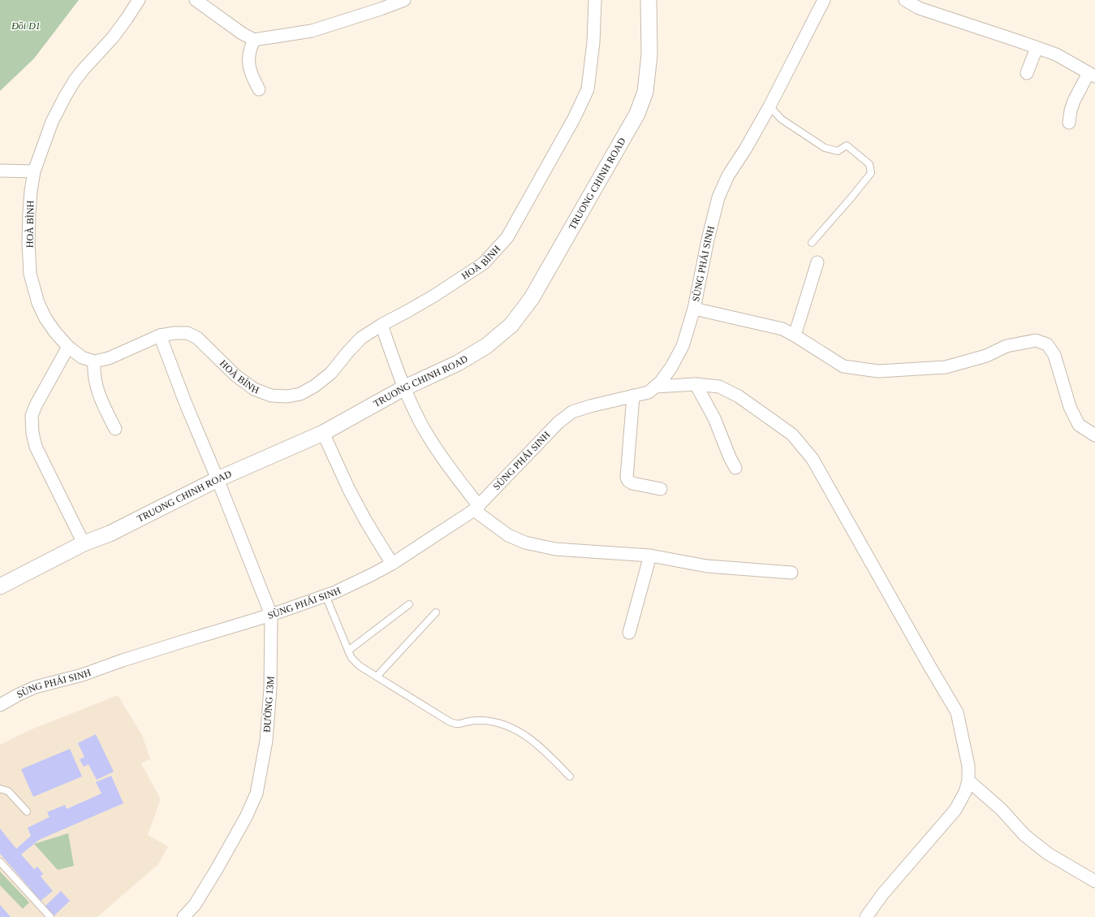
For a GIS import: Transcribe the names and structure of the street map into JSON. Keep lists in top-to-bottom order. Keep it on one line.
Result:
{"streets":{"street":["TRUONG CHINH ROAD","HOÀ BÌNH","SÙNG PHÁI SINH","ĐƯỜNG 13M"]},"crossings":[["TRUONG CHINH ROAD","ĐƯỜNG 13M"],["HOÀ BÌNH","ĐƯỜNG 13M"],["SÙNG PHÁI SINH","ĐƯỜNG 13M"]],"parks":["Đồi D1"]}
